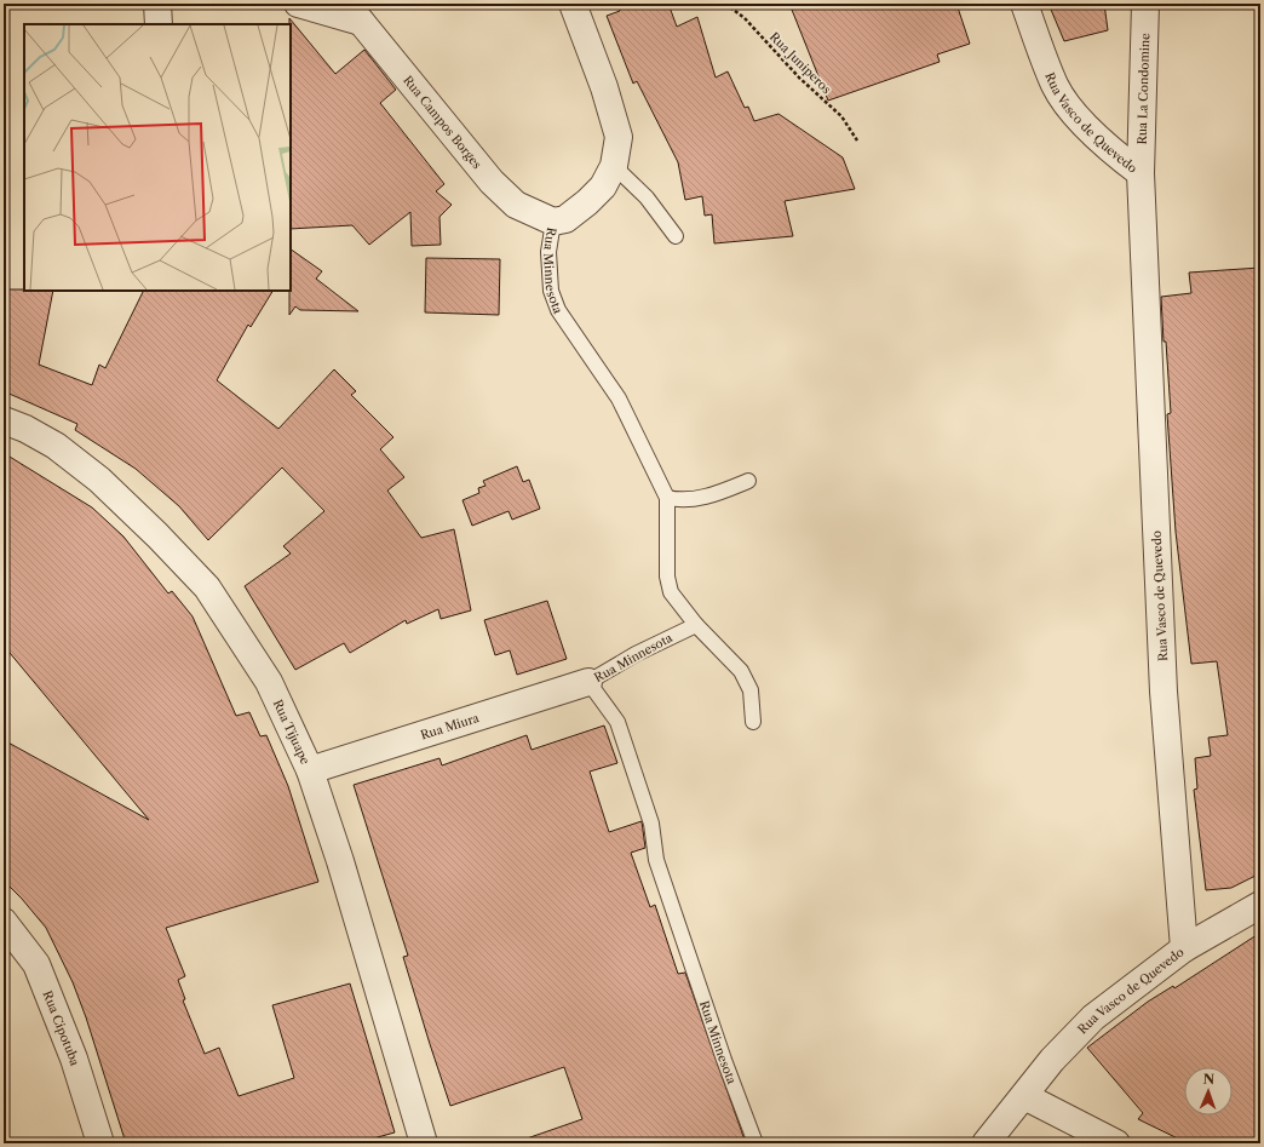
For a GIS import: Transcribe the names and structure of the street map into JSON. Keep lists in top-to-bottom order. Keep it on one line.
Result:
{"streets":{"street":["Rua La Condomine","Rua Vasco de Quevedo","Rua Campos Borges","Rua Miura","Rua Tijuape","Rua Cipotuba"],"lane":["Rua Minnesota"],"path":["Rua Juniperos"]},"crossings":[["Rua La Condomine","Rua Vasco de Quevedo"],["Rua Campos Borges","Rua Minnesota"],["Rua Minnesota","Rua Miura"],["Rua Miura","Rua Tijuape"]],"north":"top"}
